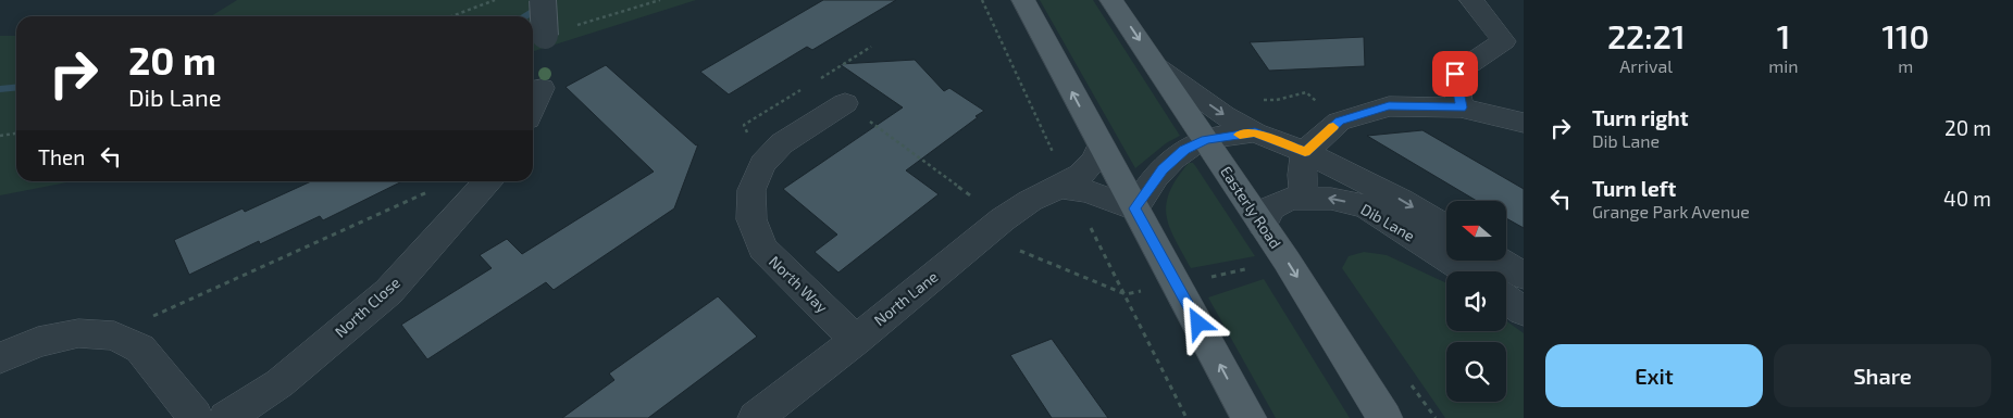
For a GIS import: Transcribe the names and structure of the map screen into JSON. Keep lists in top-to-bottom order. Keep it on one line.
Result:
{"streets":{"main road":["Easterly Road"],"street":["Dib Lane","North Way","North Lane","North Close"]},"crossings":[["Easterly Road","Dib Lane"],["North Way","North Lane"]],"north":"left","page":{"eta":["22:21","Arrival","1","min","110","m"],"turn":["20 m","Dib Lane"],"list":[{"name":"Turn right","note":"Dib Lane","value":"20 m"},{"name":"Turn left","note":"Grange Park Avenue","value":"40 m"}],"then":"Then","buttons":["Exit","Share"]}}
